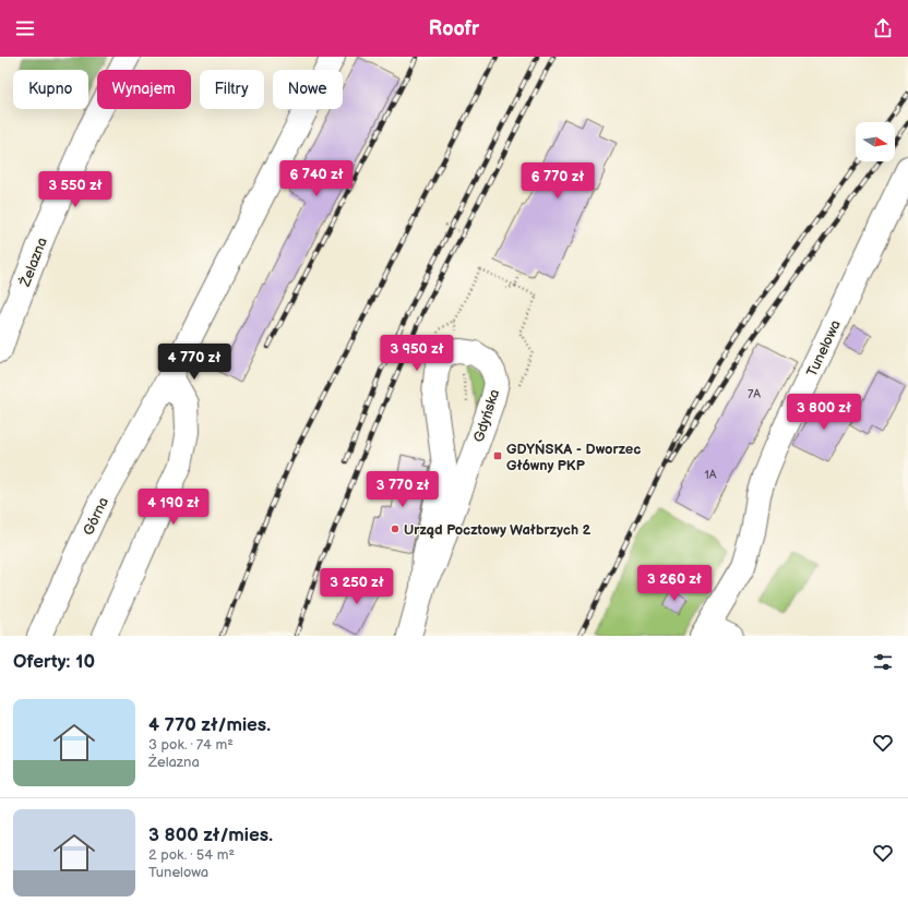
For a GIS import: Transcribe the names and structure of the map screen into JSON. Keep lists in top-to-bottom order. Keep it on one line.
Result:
{"streets":{"street":["Żelazna","Tunelowa","Gdyńska","Górna"]},"places":{"transit":["GDYŃSKA - Dworzec Główny PKP"],"other":["Urząd Pocztowy Wałbrzych 2"]},"house_numbers":["7A","1A"],"north":"right","page":{"header":"Roofr","chip":["Kupno","Wynajem","Filtry","Nowe"],"price":["6 740 zł","6 770 zł","3 550 zł","3 950 zł","4 770 zł","3 800 zł","3 770 zł","4 190 zł","3 260 zł","3 250 zł"],"heading":"Oferty: 10","list":[{"name":"4 770 zł/mies.","note":"3 pok. · 74 m² · Żelazna"},{"name":"3 800 zł/mies.","note":"2 pok. · 54 m² · Tunelowa"}]}}
